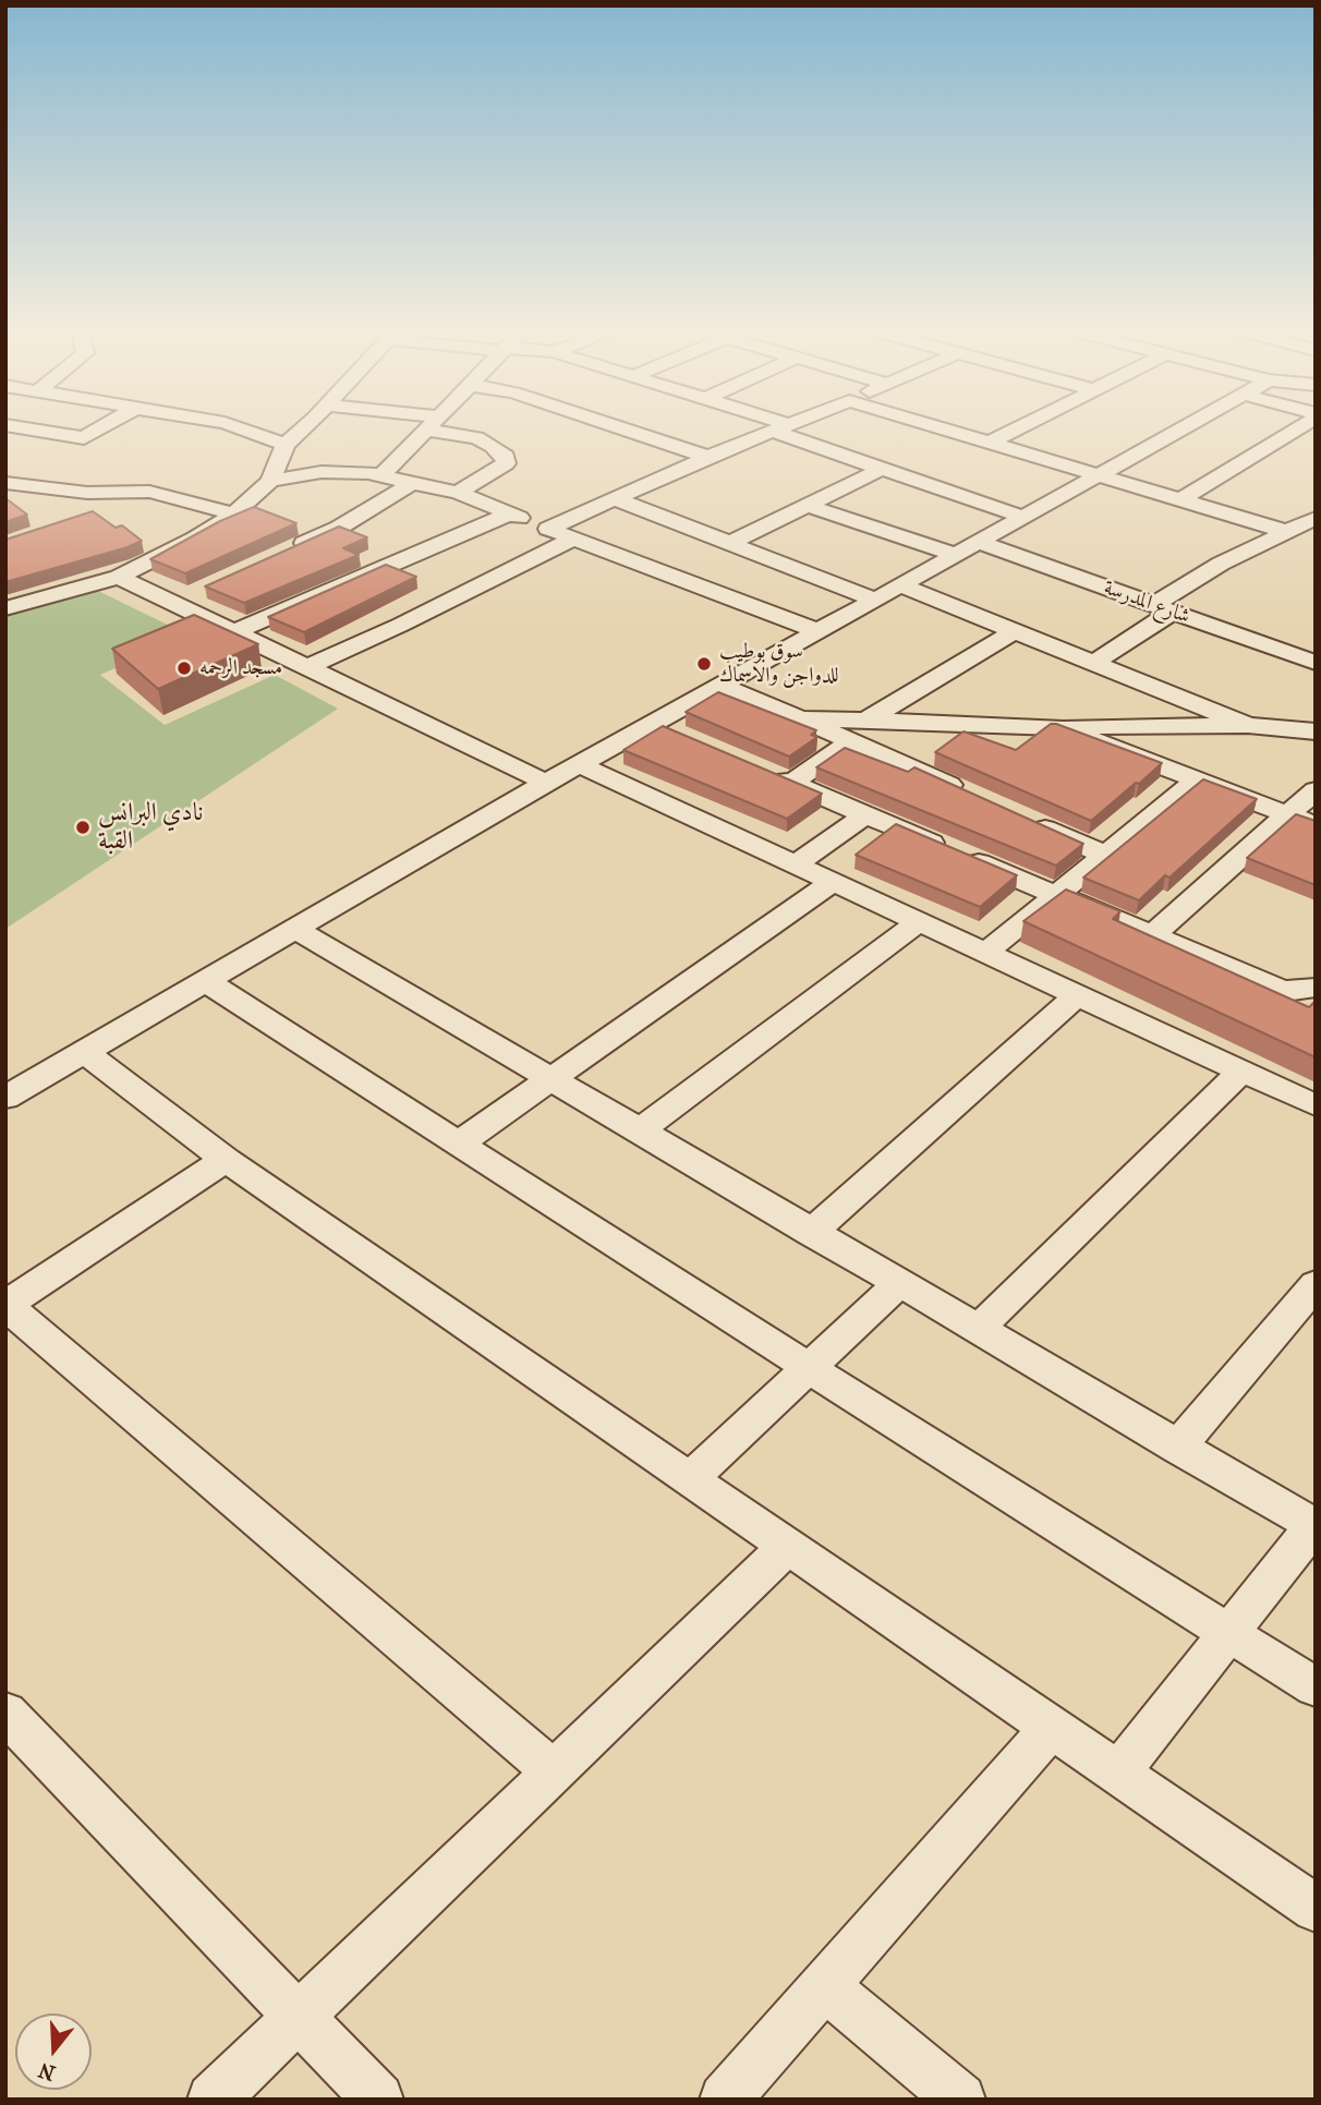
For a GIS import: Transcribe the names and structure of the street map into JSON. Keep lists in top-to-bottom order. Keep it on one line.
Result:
{"streets":{"street":["شارع المدرسة"]},"places":["سوق بوطيب للدواجن والاسماك","مسجد الرحمه","نادي البرانس القبة"],"north":"bottom"}
